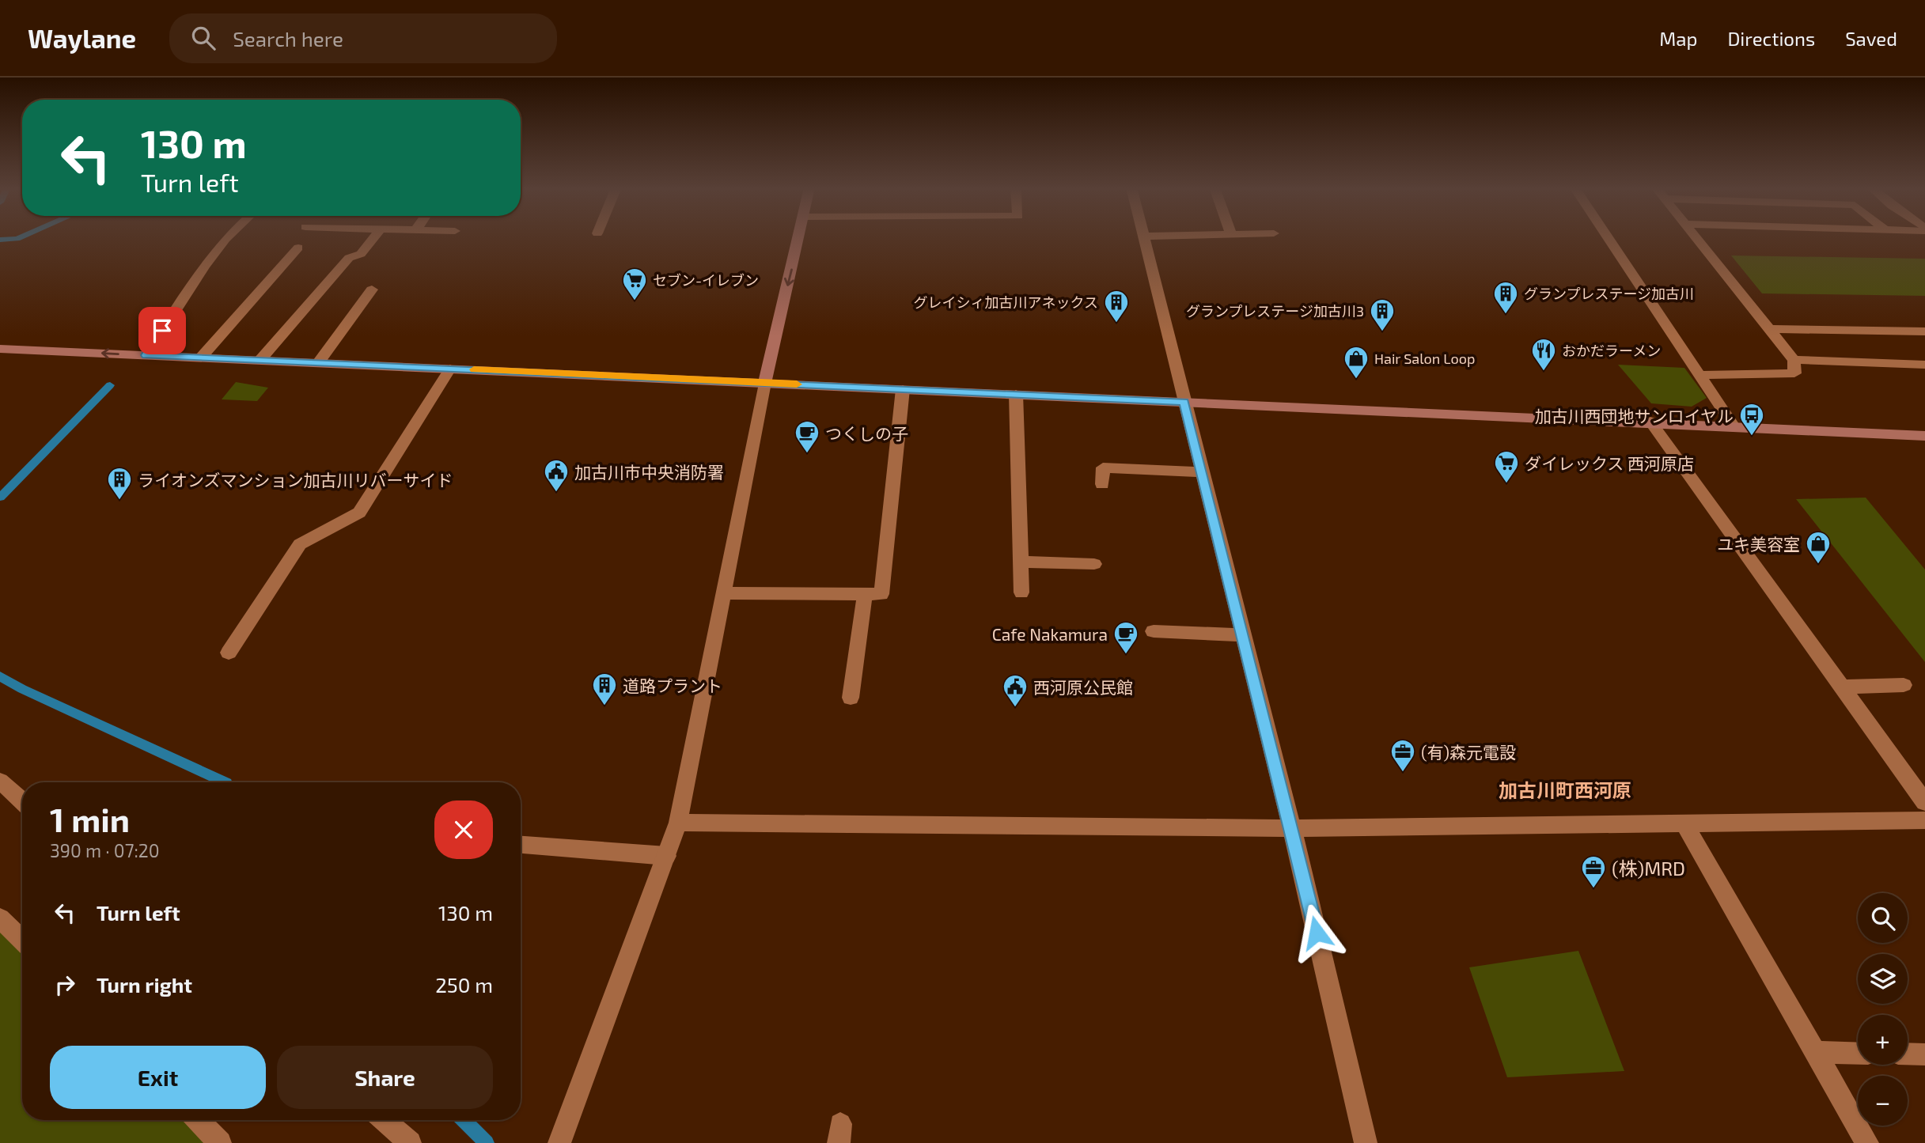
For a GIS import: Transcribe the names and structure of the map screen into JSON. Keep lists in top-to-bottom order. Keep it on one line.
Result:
{"districts":["加古川町西河原"],"places":{"supermarket":["セブン-イレブン","ダイレックス 西河原店"],"building":["グランプレステージ加古川","グレイシィ加古川アネックス","グランプレステージ加古川3","ライオンズマンション加古川リバーサイド","道路プラント"],"restaurant":["おかだラーメン"],"shop":["Hair Salon Loop","ユキ美容室"],"bus stop":["加古川西団地サンロイヤル"],"cafe":["つくしの子","Cafe Nakamura"],"public building":["加古川市中央消防署","西河原公民館"],"office":["(有)森元電設","(株)MRD"]},"page":{"header":"Waylane","search":"Search here","nav":["Map","Directions","Saved"],"turn":["130 m","Turn left"],"heading":["1 min","390 m · 07:20"],"list":[{"name":"Turn left","value":"130 m"},{"name":"Turn right","value":"250 m"}],"map_buttons":["+","−"],"buttons":["Exit","Share"]}}
